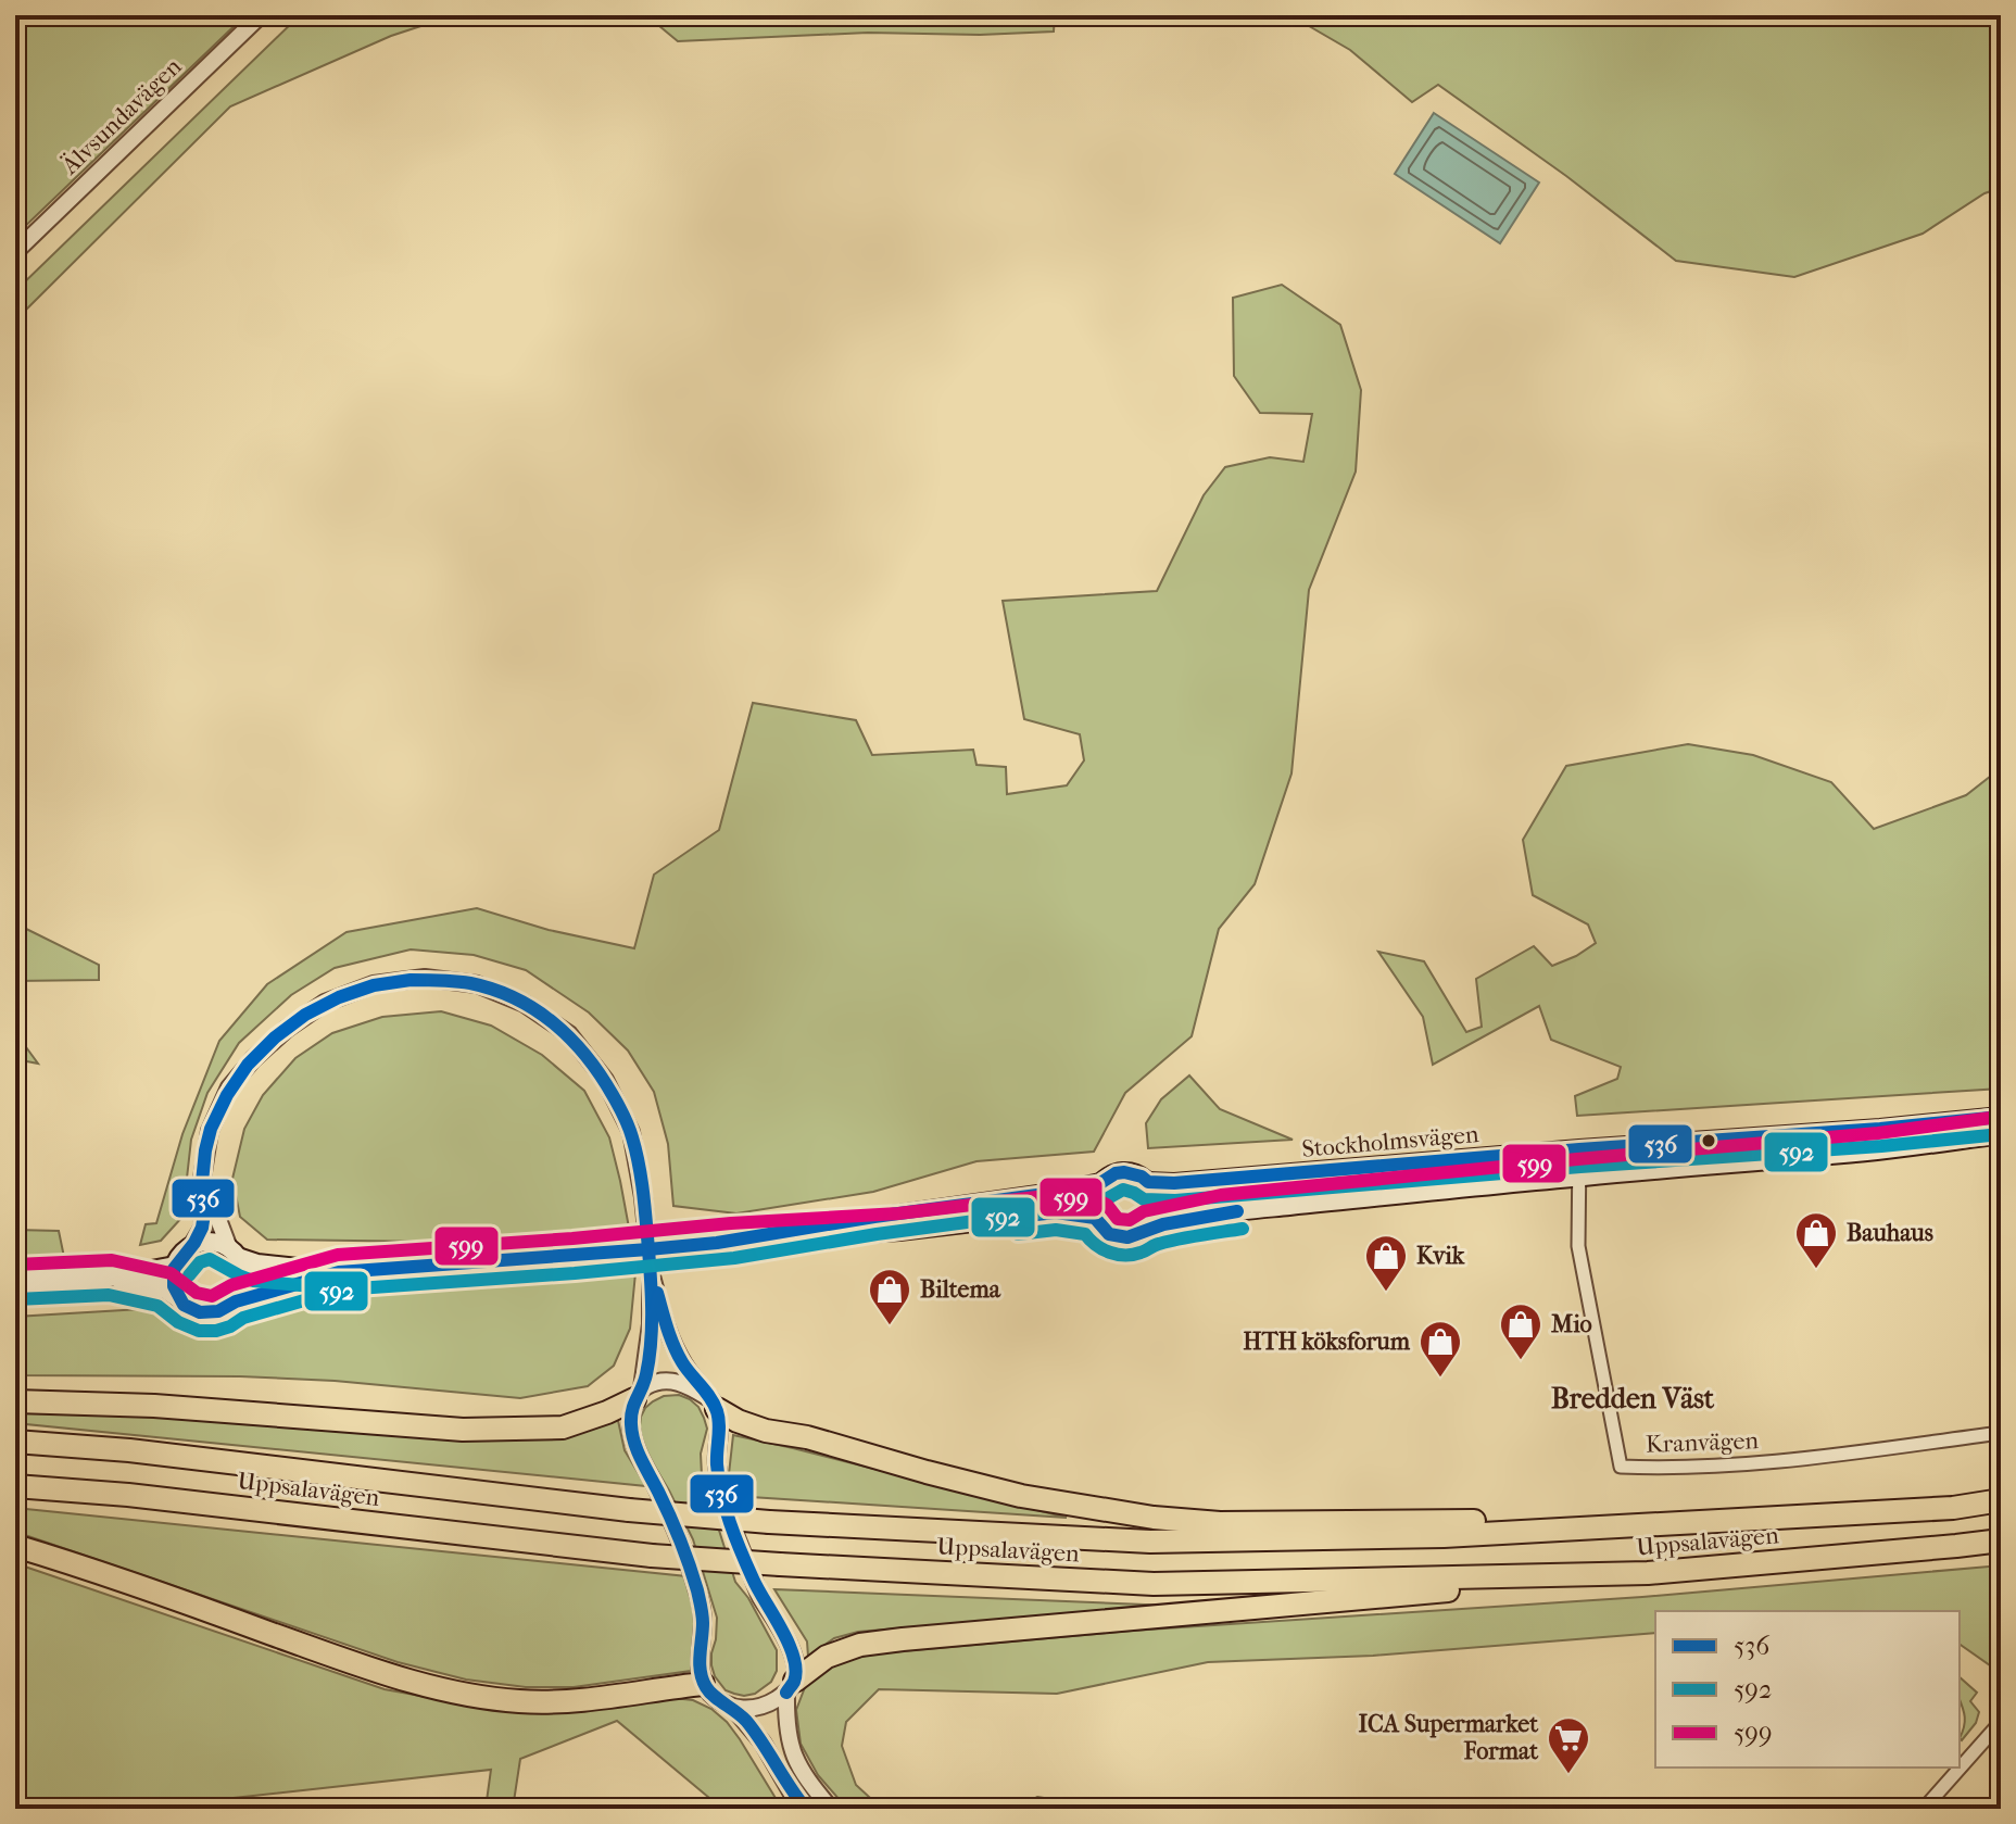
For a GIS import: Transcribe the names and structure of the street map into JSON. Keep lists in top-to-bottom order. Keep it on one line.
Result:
{"streets":{"highway":["Uppsalavägen"],"main road":["Stockholmsvägen"],"street":["Älvsundavägen","Kranvägen"]},"crossings":[["Stockholmsvägen","Kranvägen"]],"districts":["Bredden Väst"],"places":{"shop":["Bauhaus","Kvik","Biltema","Mio","HTH köksforum"],"supermarket":["ICA Supermarket Format"]},"lines":["transit line 536","transit line 599","transit line 592"],"legend":["536","592","599"]}
